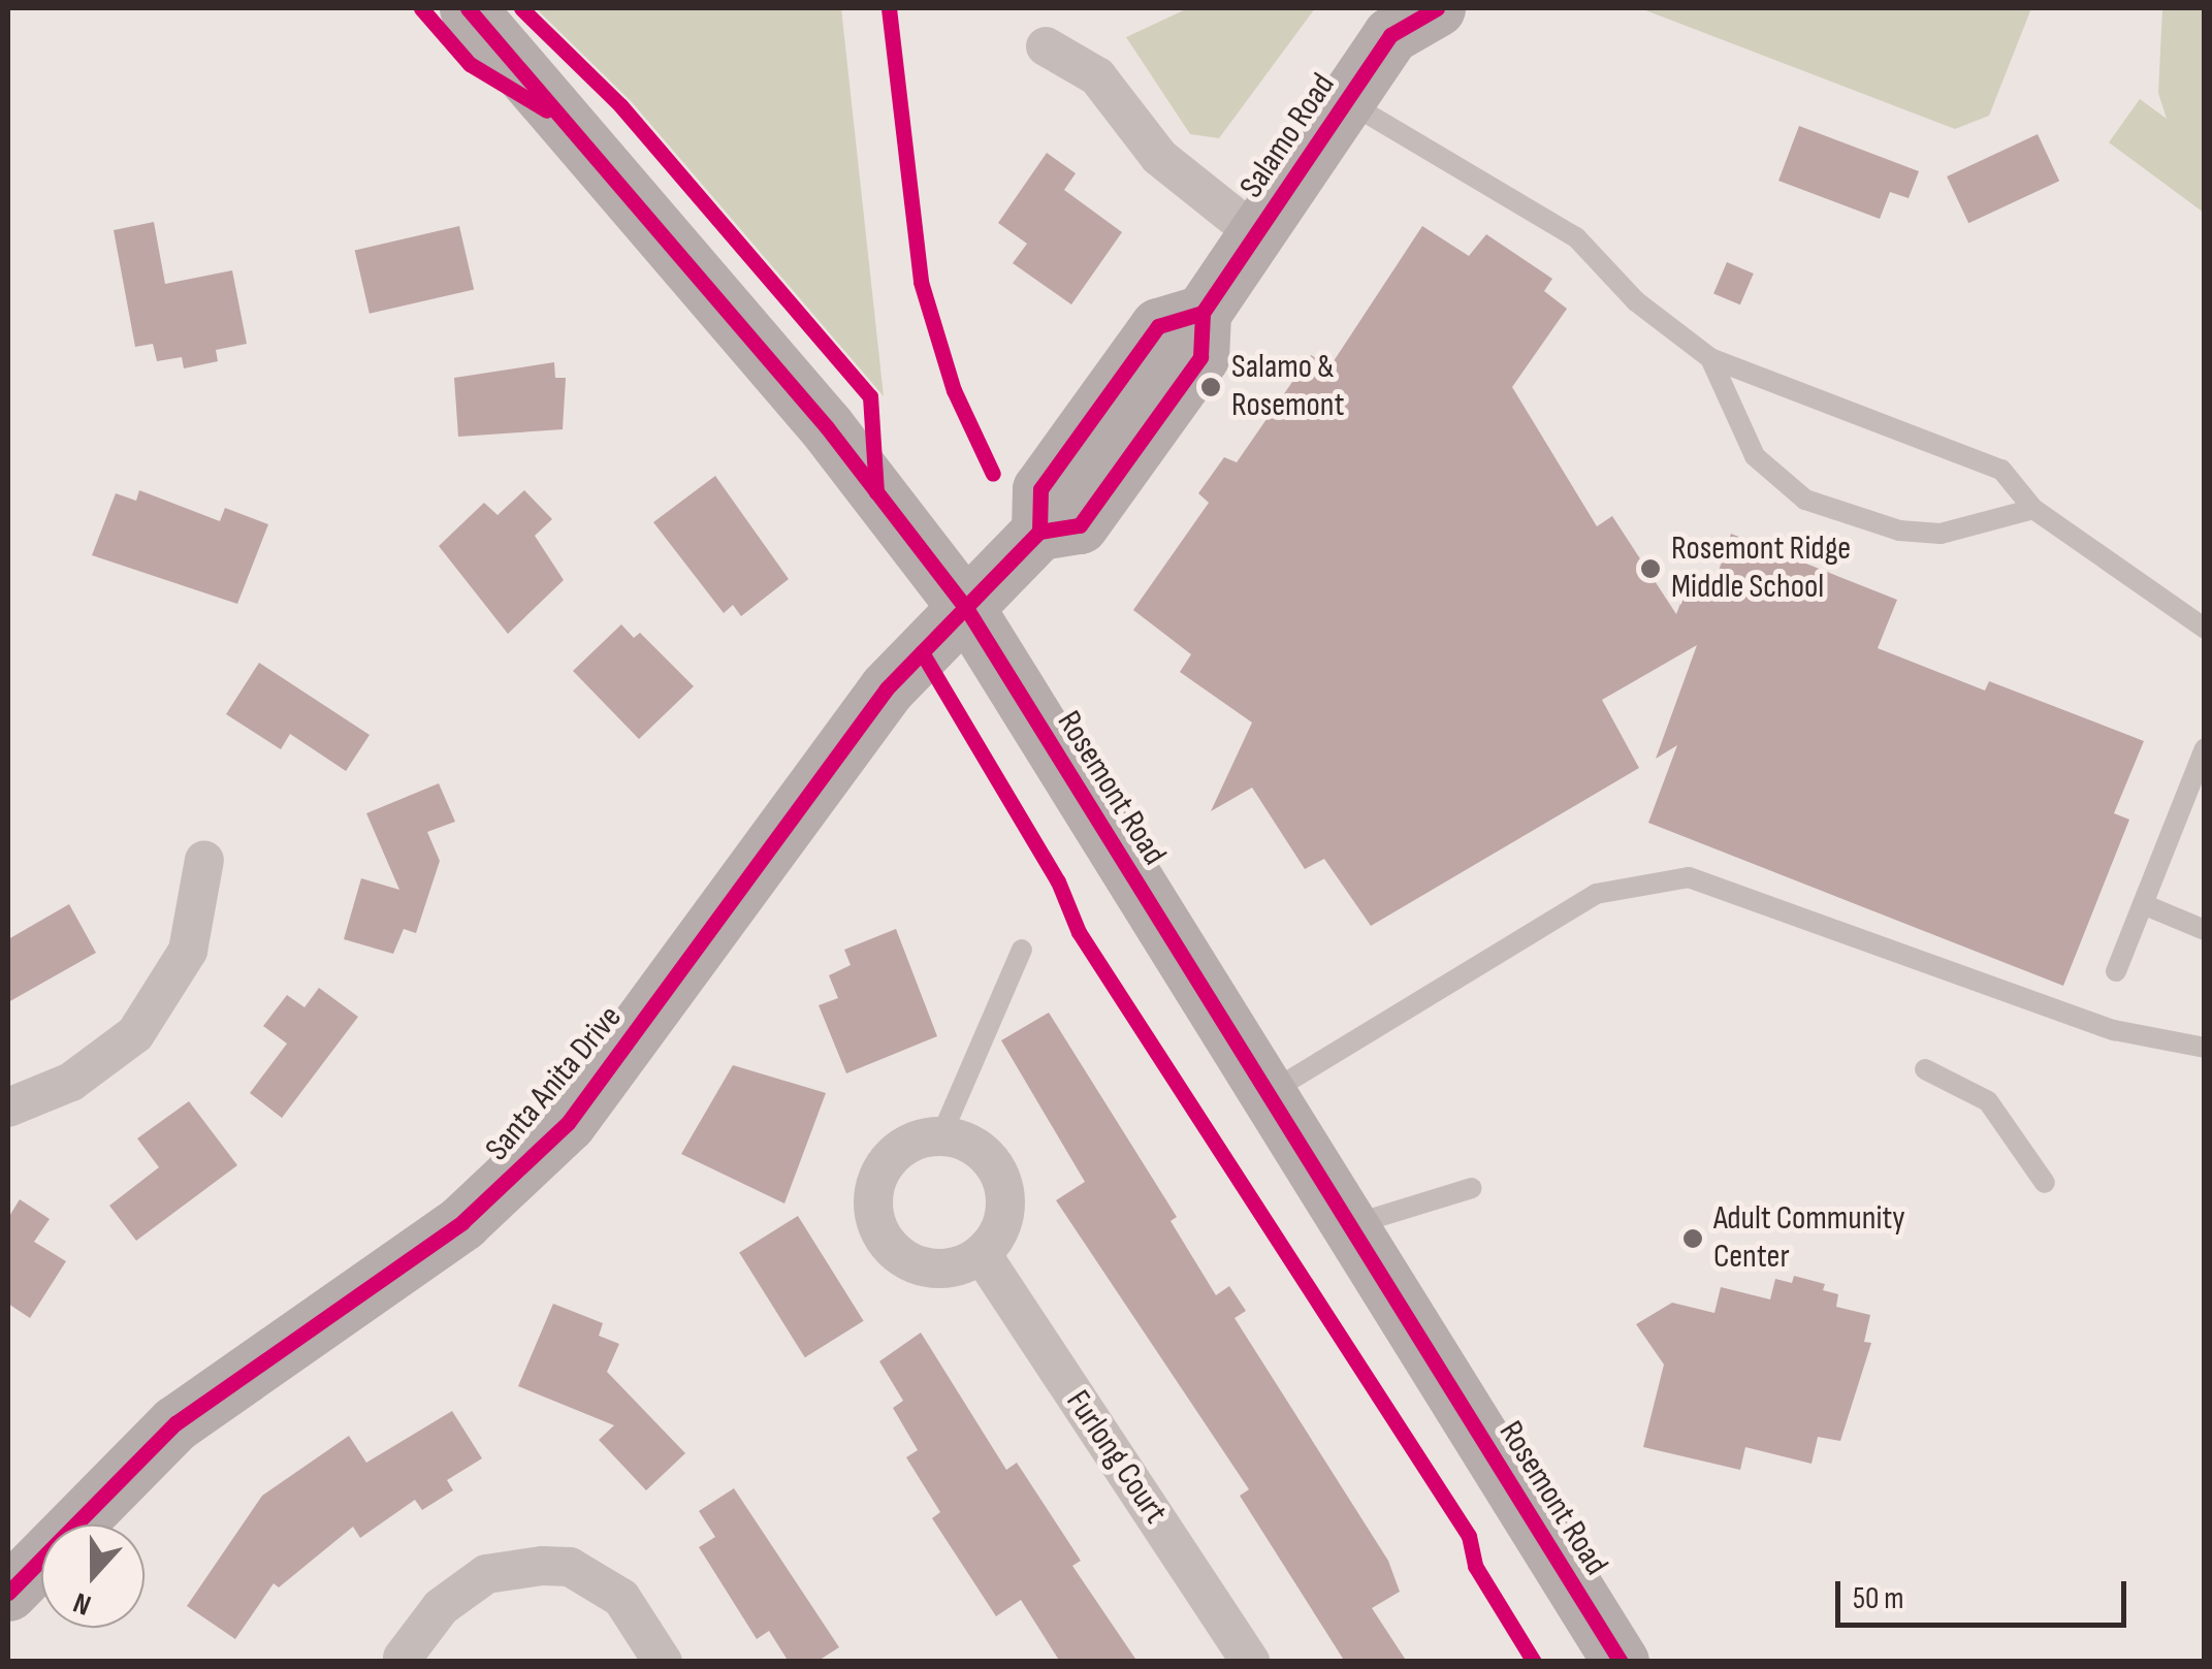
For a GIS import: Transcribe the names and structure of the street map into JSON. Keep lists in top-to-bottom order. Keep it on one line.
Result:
{"streets":{"main road":["Salamo Road","Rosemont Road","Santa Anita Drive"],"street":["Furlong Court"]},"crossings":[["Salamo Road","Rosemont Road"],["Salamo Road","Santa Anita Drive"],["Rosemont Road","Santa Anita Drive"]],"places":["Salamo & Rosemont","Rosemont Ridge Middle School","Adult Community Center"],"scale_bar":"50 m","north":"bottom"}
